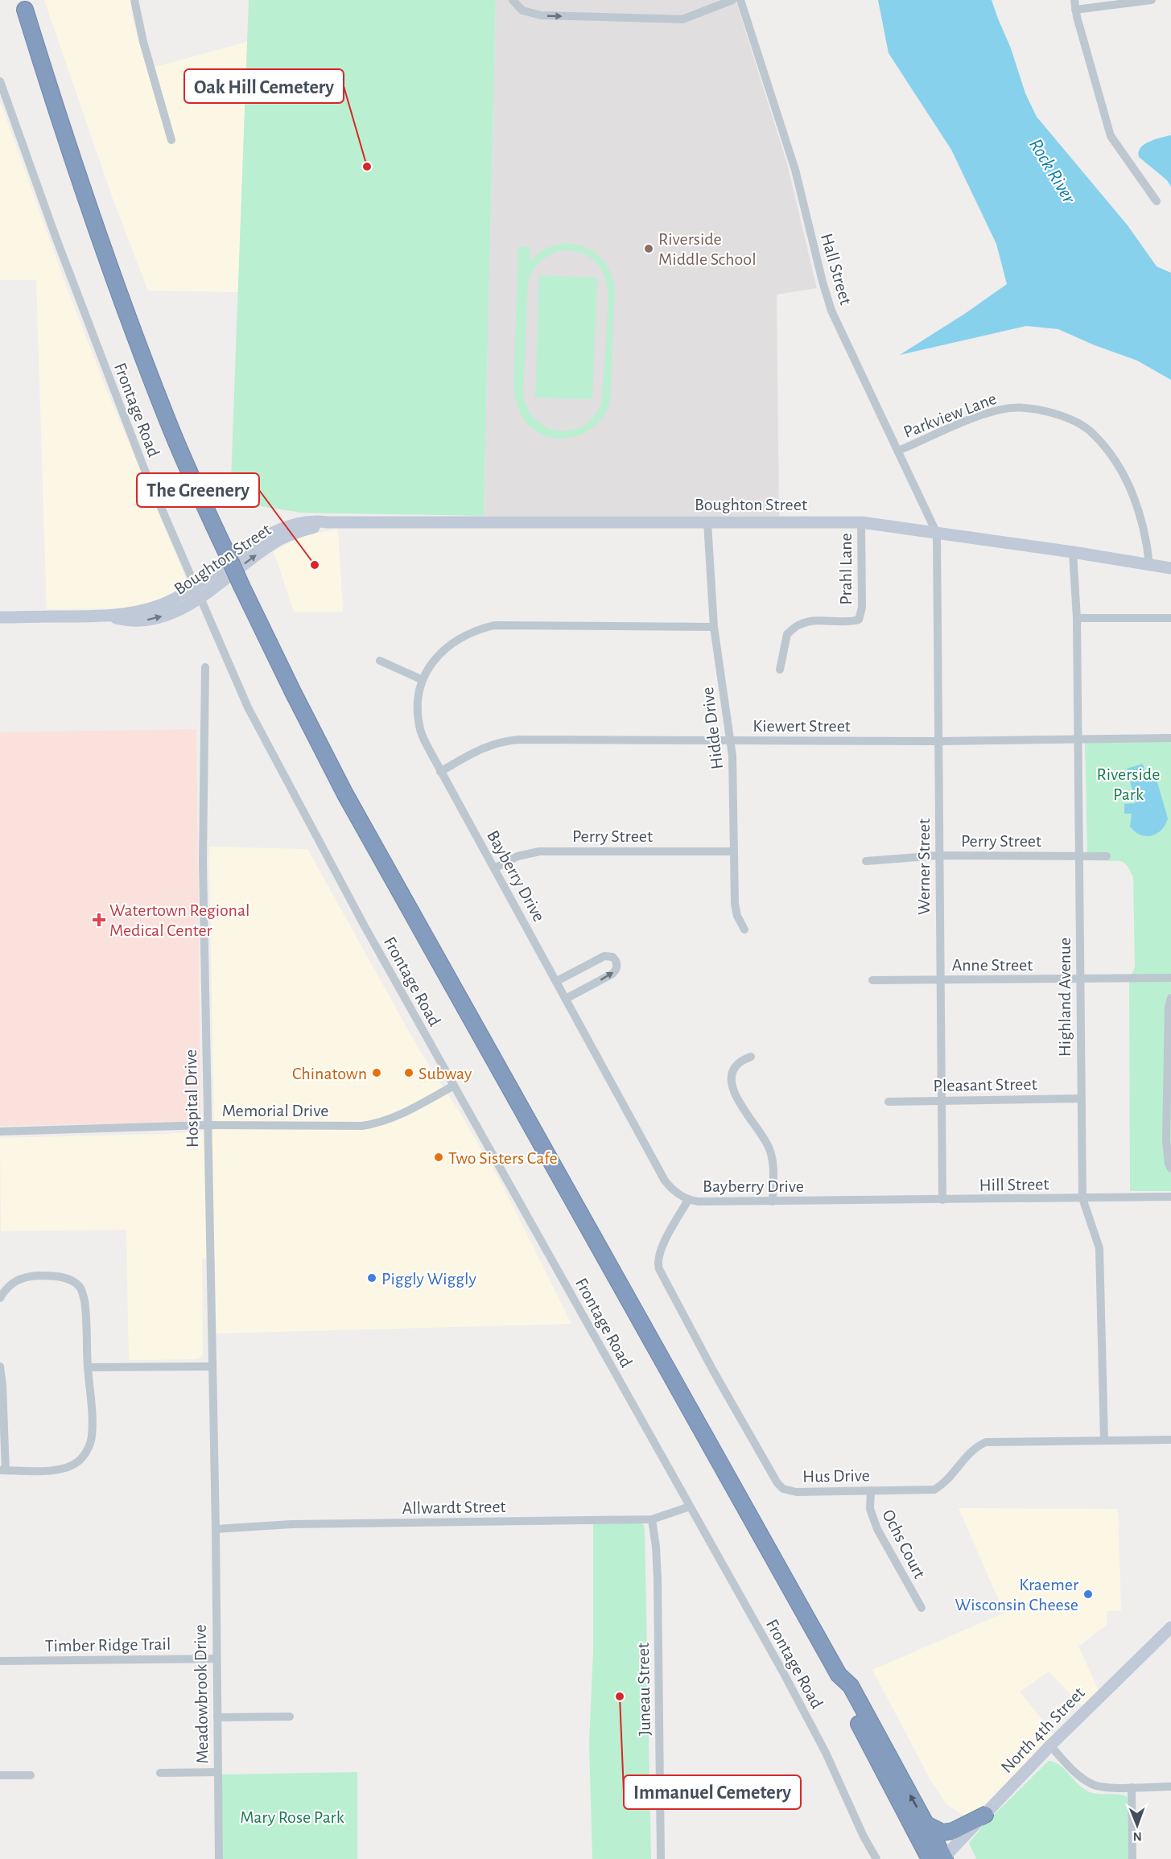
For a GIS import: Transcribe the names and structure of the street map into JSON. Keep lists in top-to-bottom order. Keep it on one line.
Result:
{"streets":{"street":["Hall Street","Frontage Road","Parkview Lane","Boughton Street","Prahl Lane","Kiewert Street","Hidde Drive","Perry Street","Werner Street","Bayberry Drive","Anne Street","Highland Avenue","Pleasant Street","Hospital Drive","Memorial Drive","Hill Street","Hus Drive","Allwardt Street","Ochs Court","Timber Ridge Trail","Juneau Street","Meadowbrook Drive","North 4th Street"]},"crossings":[["Hall Street","Parkview Lane"],["Hall Street","Boughton Street"],["Hall Street","Werner Street"],["Frontage Road","Boughton Street"],["Frontage Road","Memorial Drive"],["Frontage Road","Allwardt Street"],["Parkview Lane","Boughton Street"],["Boughton Street","Prahl Lane"],["Boughton Street","Hidde Drive"],["Boughton Street","Werner Street"],["Boughton Street","Highland Avenue"],["Kiewert Street","Hidde Drive"],["Kiewert Street","Werner Street"],["Kiewert Street","Bayberry Drive"],["Kiewert Street","Highland Avenue"],["Hidde Drive","Perry Street"],["Perry Street","Werner Street"],["Perry Street","Bayberry Drive"],["Perry Street","Highland Avenue"],["Werner Street","Anne Street"],["Werner Street","Pleasant Street"],["Werner Street","Hill Street"],["Bayberry Drive","Hill Street"],["Bayberry Drive","Hus Drive"],["Anne Street","Highland Avenue"],["Highland Avenue","Pleasant Street"],["Highland Avenue","Hill Street"],["Highland Avenue","Hus Drive"],["Hospital Drive","Memorial Drive"],["Hospital Drive","Allwardt Street"],["Hospital Drive","Meadowbrook Drive"],["Hus Drive","Ochs Court"],["Allwardt Street","Juneau Street"],["Allwardt Street","Meadowbrook Drive"],["Timber Ridge Trail","Meadowbrook Drive"]],"water":["Rock River"],"parks":["Riverside Park","Mary Rose Park"],"places":{"other":["Oak Hill Cemetery","Riverside Middle School","The Greenery","Chinatown","Subway","Two Sisters Cafe","Piggly Wiggly","Kraemer Wisconsin Cheese","Immanuel Cemetery"],"health":["Watertown Regional Medical Center"]},"north":"bottom"}
